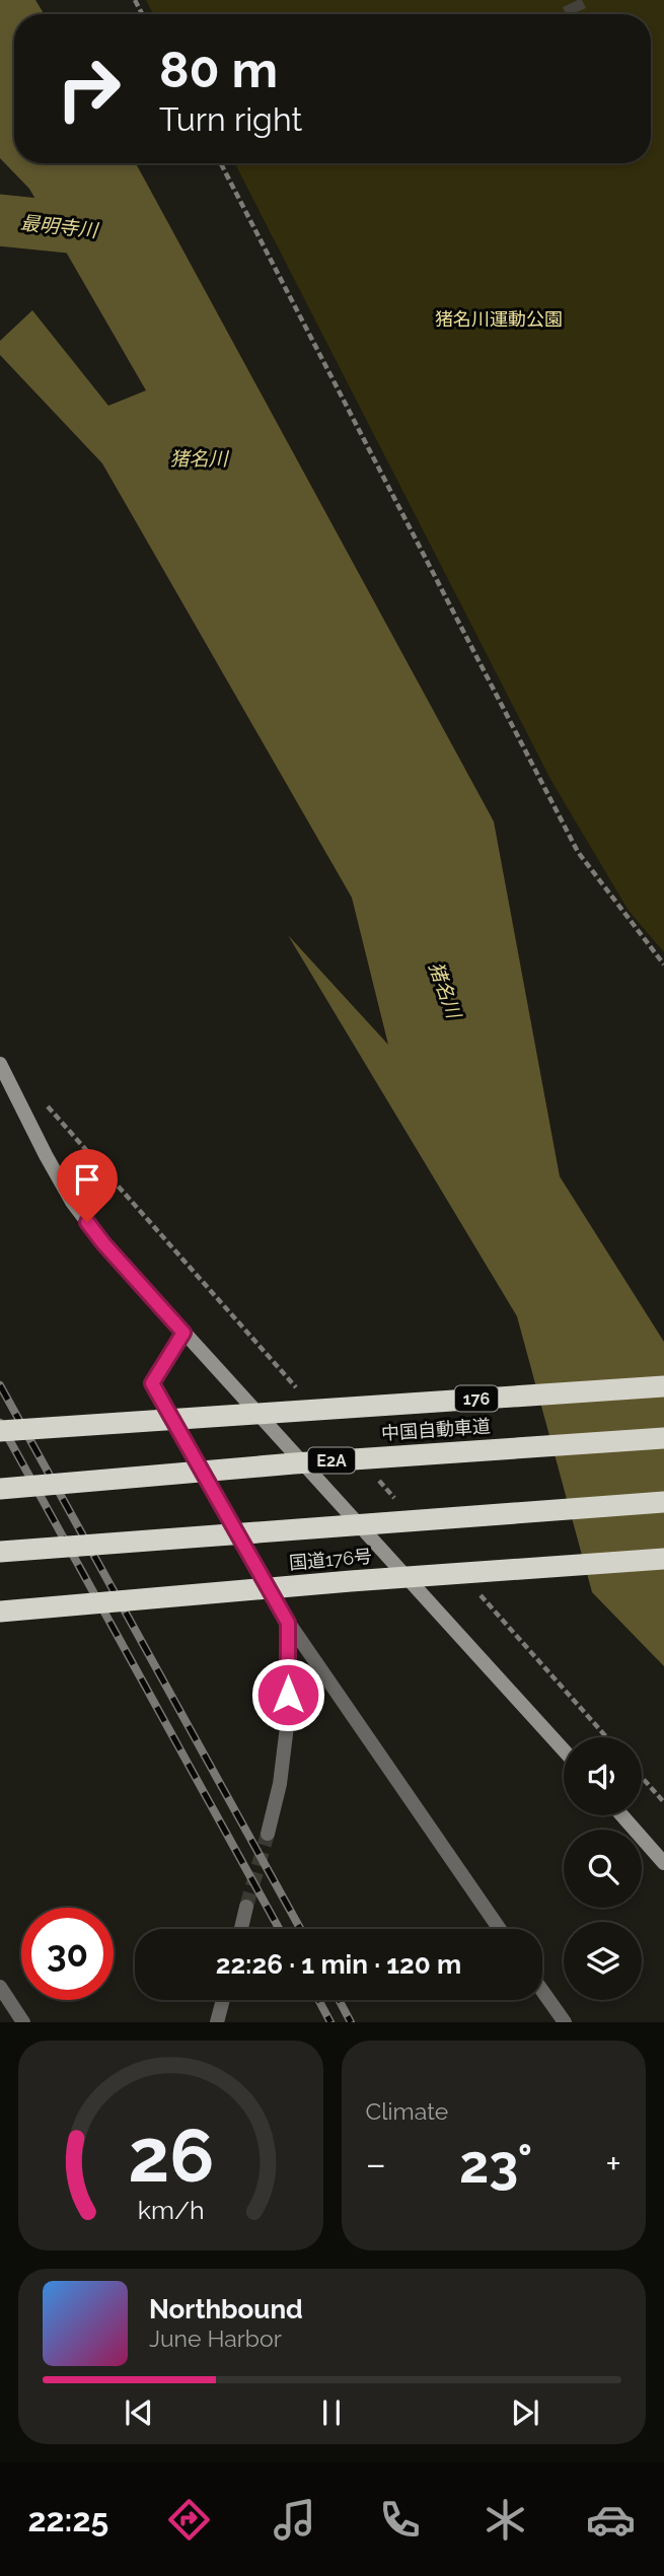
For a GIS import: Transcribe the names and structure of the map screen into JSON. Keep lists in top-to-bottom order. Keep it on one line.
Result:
{"streets":{"highway":["176","中国自動車道","E2A","国道176号"]},"water":["最明寺川","猪名川"],"parks":["猪名川運動公園"],"page":{"turn":["80 m","Turn right"],"limit":"30","trip":"22:26 · 1 min · 120 m","tile":"Climate","heat":["−","23°","+"],"song":["Northbound","June Harbor"],"tabs":"22:25","gauge":["26","km/h"]}}
